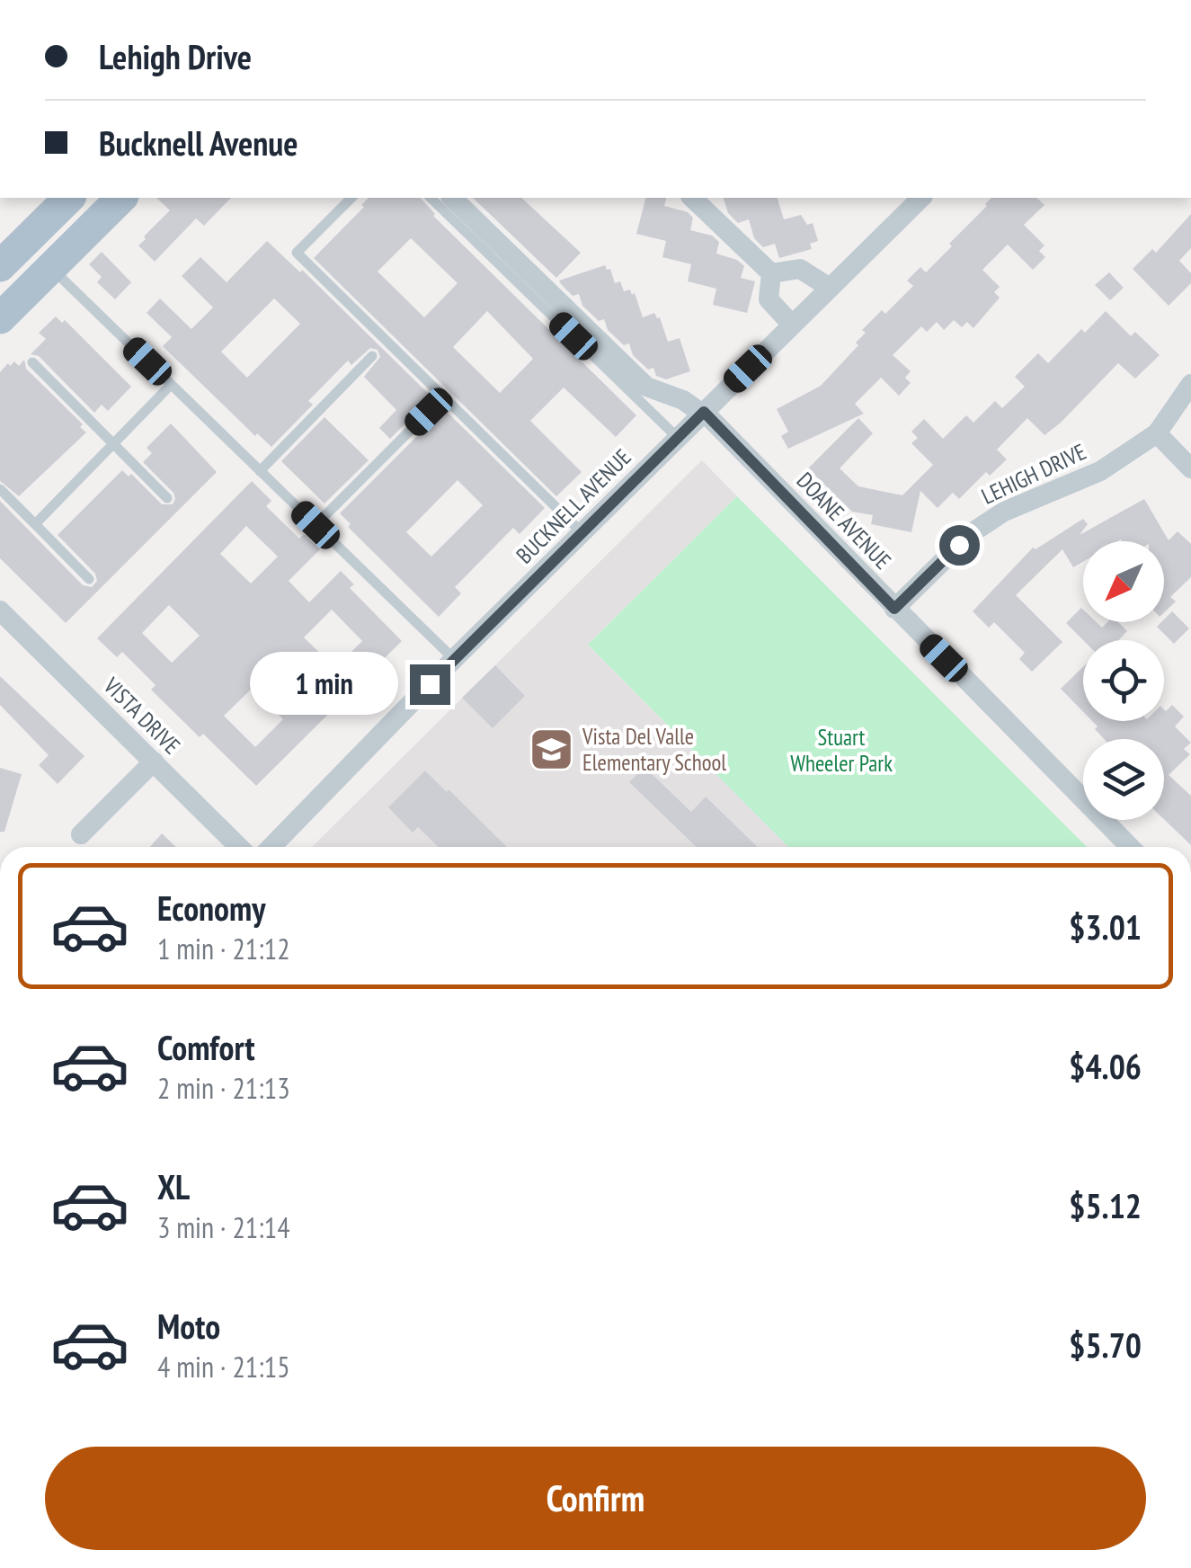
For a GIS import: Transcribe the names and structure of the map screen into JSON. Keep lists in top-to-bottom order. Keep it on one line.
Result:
{"streets":{"street":["LEHIGH DRIVE","BUCKNELL AVENUE","DOANE AVENUE","VISTA DRIVE"]},"crossings":[["LEHIGH DRIVE","DOANE AVENUE"],["BUCKNELL AVENUE","DOANE AVENUE"]],"parks":["Stuart Wheeler Park"],"places":{"school or university":["Vista Del Valle Elementary School"]},"north":"bottom left","page":{"banner":["Lehigh Drive","Bucknell Avenue"],"bubble":"1 min","list":[{"name":"Economy","note":"1 min · 21:12","value":"$3.01"},{"name":"Comfort","note":"2 min · 21:13","value":"$4.06"},{"name":"XL","note":"3 min · 21:14","value":"$5.12"},{"name":"Moto","note":"4 min · 21:15","value":"$5.70"}],"buttons":"Confirm"}}
